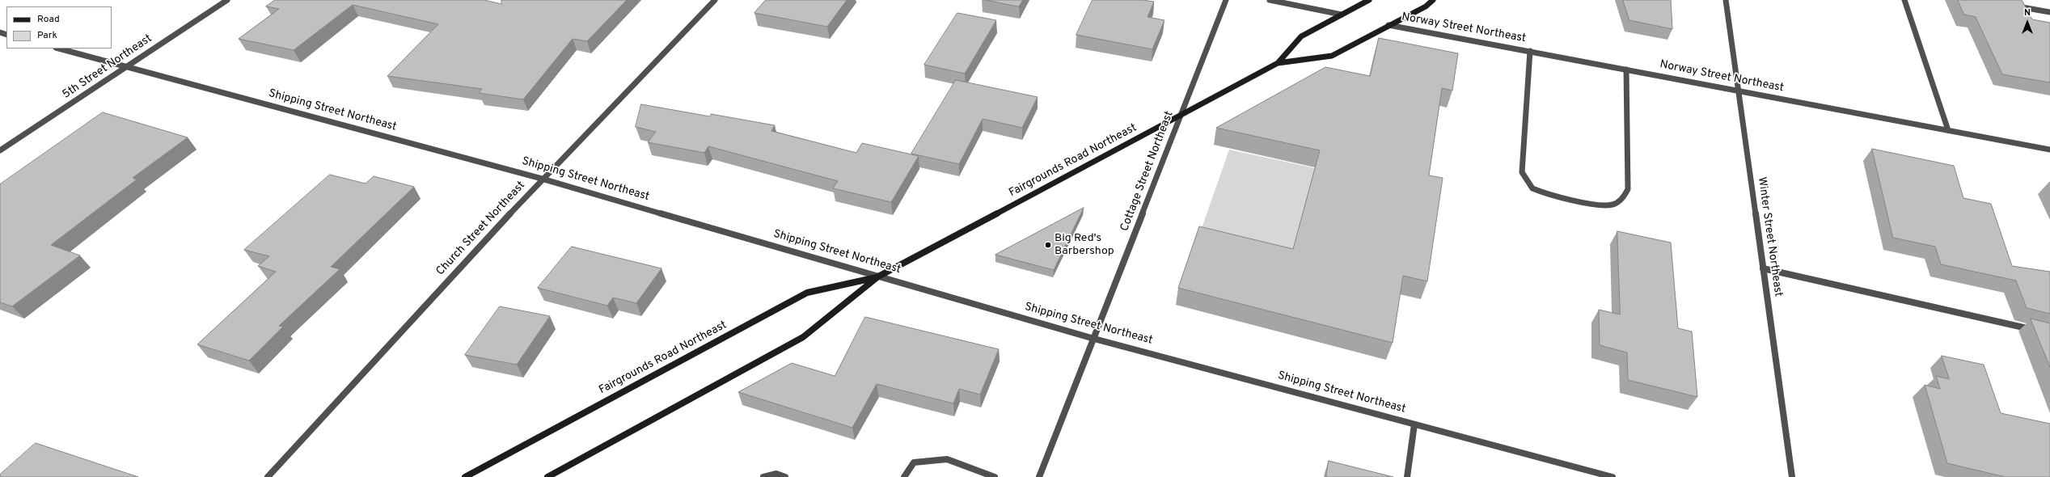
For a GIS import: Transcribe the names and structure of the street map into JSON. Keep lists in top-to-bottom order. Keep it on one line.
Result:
{"streets":{"street":["Norway Street Northeast","5th Street Northeast","Shipping Street Northeast","Fairgrounds Road Northeast","Cottage Street Northeast","Church Street Northeast","Winter Street Northeast"]},"crossings":[["Norway Street Northeast","Fairgrounds Road Northeast"],["Norway Street Northeast","Winter Street Northeast"],["5th Street Northeast","Shipping Street Northeast"],["Shipping Street Northeast","Fairgrounds Road Northeast"],["Shipping Street Northeast","Cottage Street Northeast"],["Shipping Street Northeast","Church Street Northeast"],["Fairgrounds Road Northeast","Cottage Street Northeast"]],"places":["Big Red's Barbershop"],"legend":["Road","Park"],"north":"top"}
